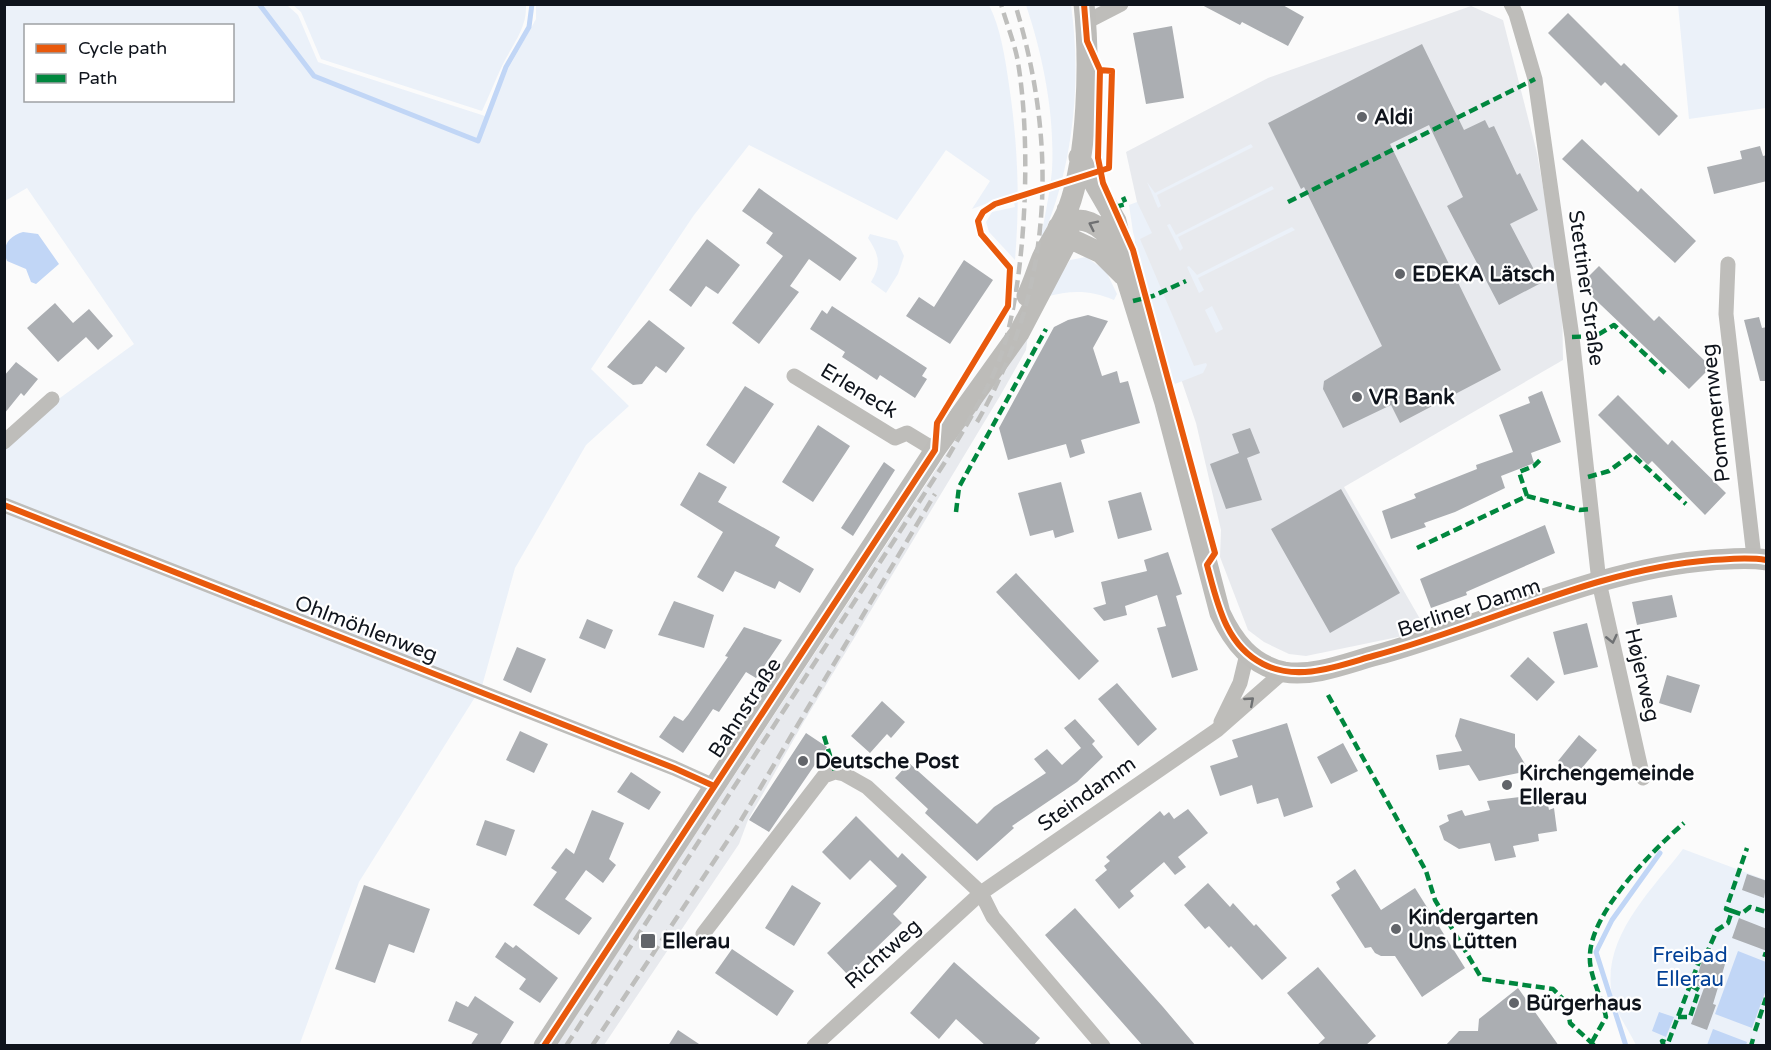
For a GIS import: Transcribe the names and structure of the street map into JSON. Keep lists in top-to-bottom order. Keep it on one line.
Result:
{"streets":{"main road":["Berliner Damm","Bahnstraße"],"street":["Stettiner Straße","Erleneck","Pommernweg","Ohlmöhlenweg","Højerweg","Steindamm","Richtweg"]},"crossings":[["Stettiner Straße","Berliner Damm"],["Stettiner Straße","Højerweg"],["Erleneck","Bahnstraße"],["Pommernweg","Berliner Damm"],["Berliner Damm","Højerweg"],["Berliner Damm","Bahnstraße"],["Berliner Damm","Steindamm"],["Ohlmöhlenweg","Bahnstraße"],["Steindamm","Richtweg"]],"one_way":["Højerweg"],"parks":["Freibad Ellerau"],"places":{"other":["Aldi","EDEKA Lätsch","VR Bank","Deutsche Post","Kirchengemeinde Ellerau","Kindergarten Uns Lütten","Bürgerhaus"],"transit":["Ellerau"]},"legend":["Cycle path","Path"]}
